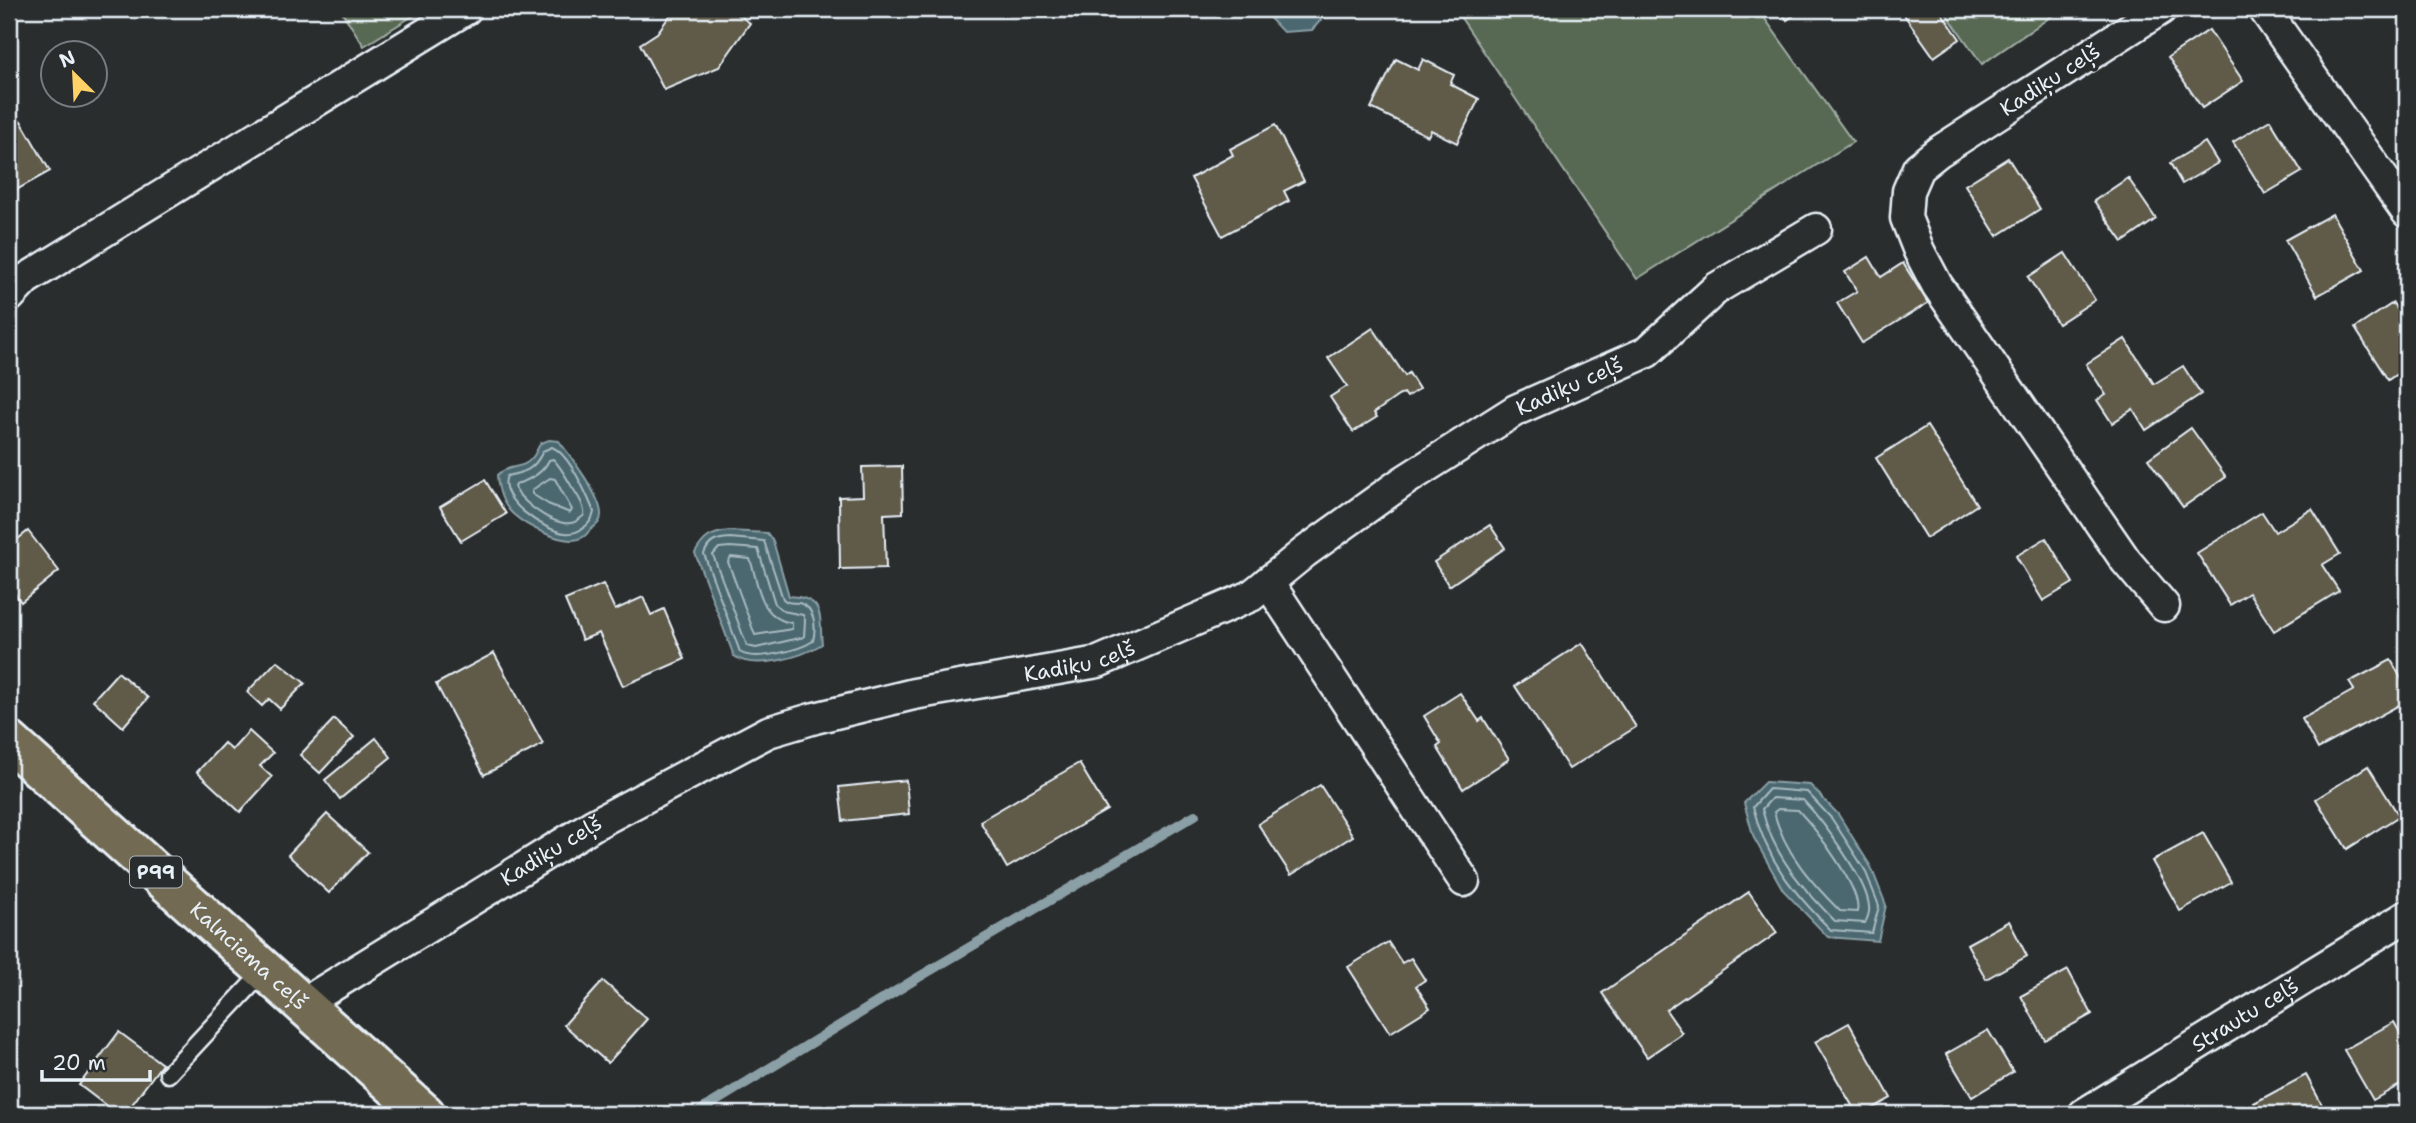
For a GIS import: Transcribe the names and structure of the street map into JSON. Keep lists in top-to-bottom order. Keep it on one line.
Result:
{"streets":{"main road":["P99","Kalnciema ceļš"],"street":["Kadiķu ceļš","Strautu ceļš"]},"crossings":[["Kadiķu ceļš","Kalnciema ceļš"]],"scale_bar":"20 m","north":"top left"}
